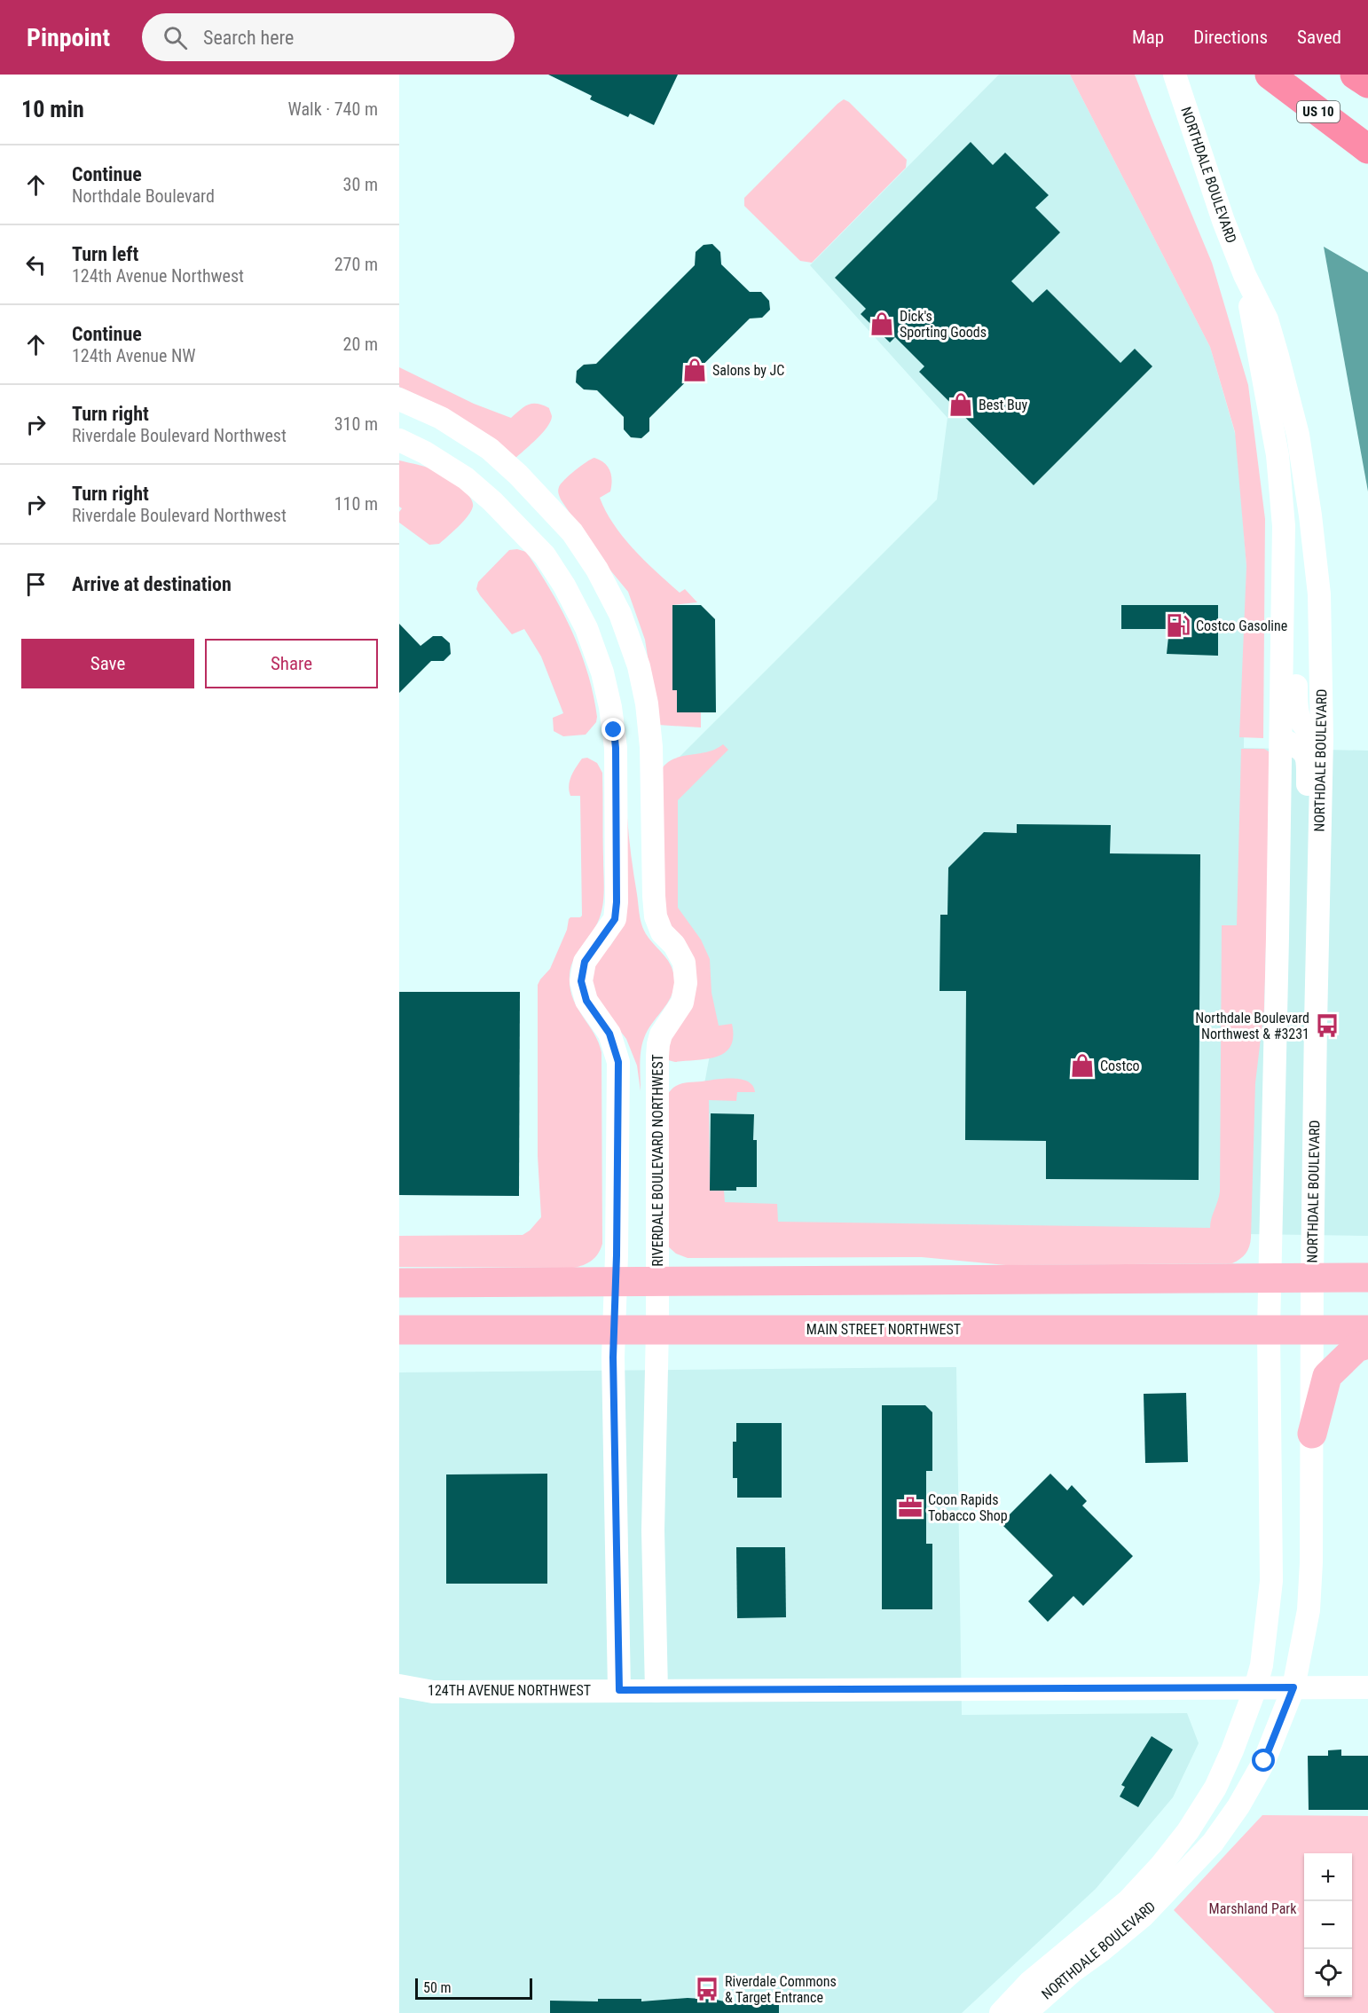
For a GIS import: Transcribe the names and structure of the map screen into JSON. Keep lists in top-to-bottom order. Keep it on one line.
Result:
{"streets":{"highway":["US 10"],"main road":["MAIN STREET NORTHWEST"],"street":["NORTHDALE BOULEVARD","RIVERDALE BOULEVARD NORTHWEST","124TH AVENUE NORTHWEST"]},"crossings":[["NORTHDALE BOULEVARD","MAIN STREET NORTHWEST"],["RIVERDALE BOULEVARD NORTHWEST","MAIN STREET NORTHWEST"],["RIVERDALE BOULEVARD NORTHWEST","124TH AVENUE NORTHWEST"]],"parks":["Marshland Park"],"places":{"shop":["Dick's Sporting Goods","Salons by JC","Best Buy","Costco"],"fuel station":["Costco Gasoline"],"bus stop":["Northdale Boulevard Northwest & #3231","Riverdale Commons & Target Entrance"],"office":["Coon Rapids Tobacco Shop"]},"scale_bar":"50 m","page":{"header":"Pinpoint","search":"Search here","nav":["Map","Directions","Saved"],"heading":["10 min","Walk · 740 m"],"list":[["Continue","Northdale Boulevard","30 m"],["Turn left","124th Avenue Northwest","270 m"],["Continue","124th Avenue NW","20 m"],["Turn right","Riverdale Boulevard Northwest","310 m"],["Turn right","Riverdale Boulevard Northwest","110 m"],"Arrive at destination"],"buttons":["Save","Share"],"map_buttons":["+","−"],"scale":"50 m"}}
